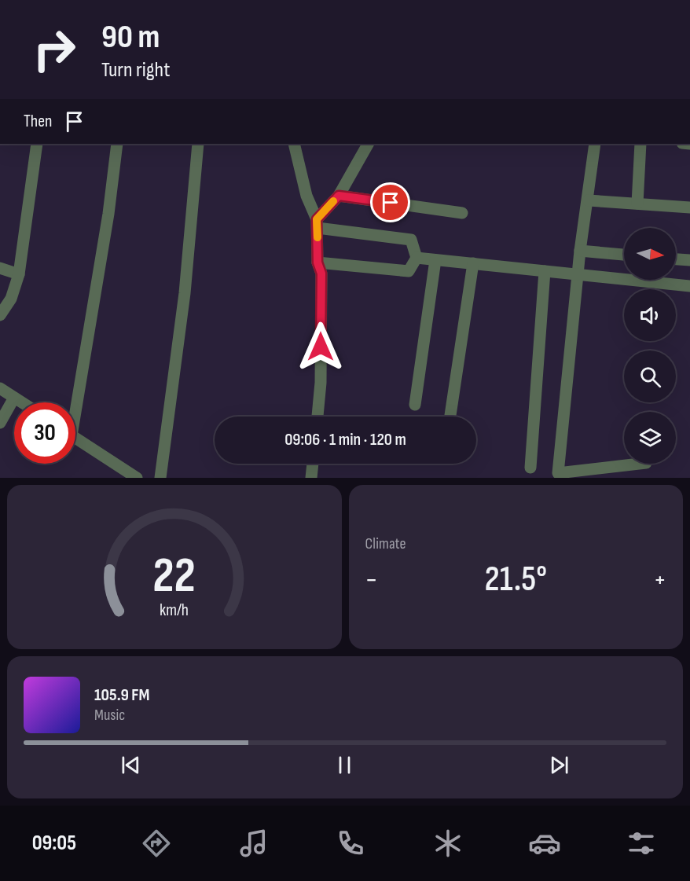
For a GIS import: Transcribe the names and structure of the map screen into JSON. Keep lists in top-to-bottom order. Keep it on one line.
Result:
{"north":"right","page":{"turn":["90 m","Turn right"],"then":"Then","limit":"30","trip":"09:06 · 1 min · 120 m","tile":"Climate","heat":["−","21.5°","+"],"song":["105.9 FM","Music"],"tabs":"09:05","gauge":["22","km/h"]}}
